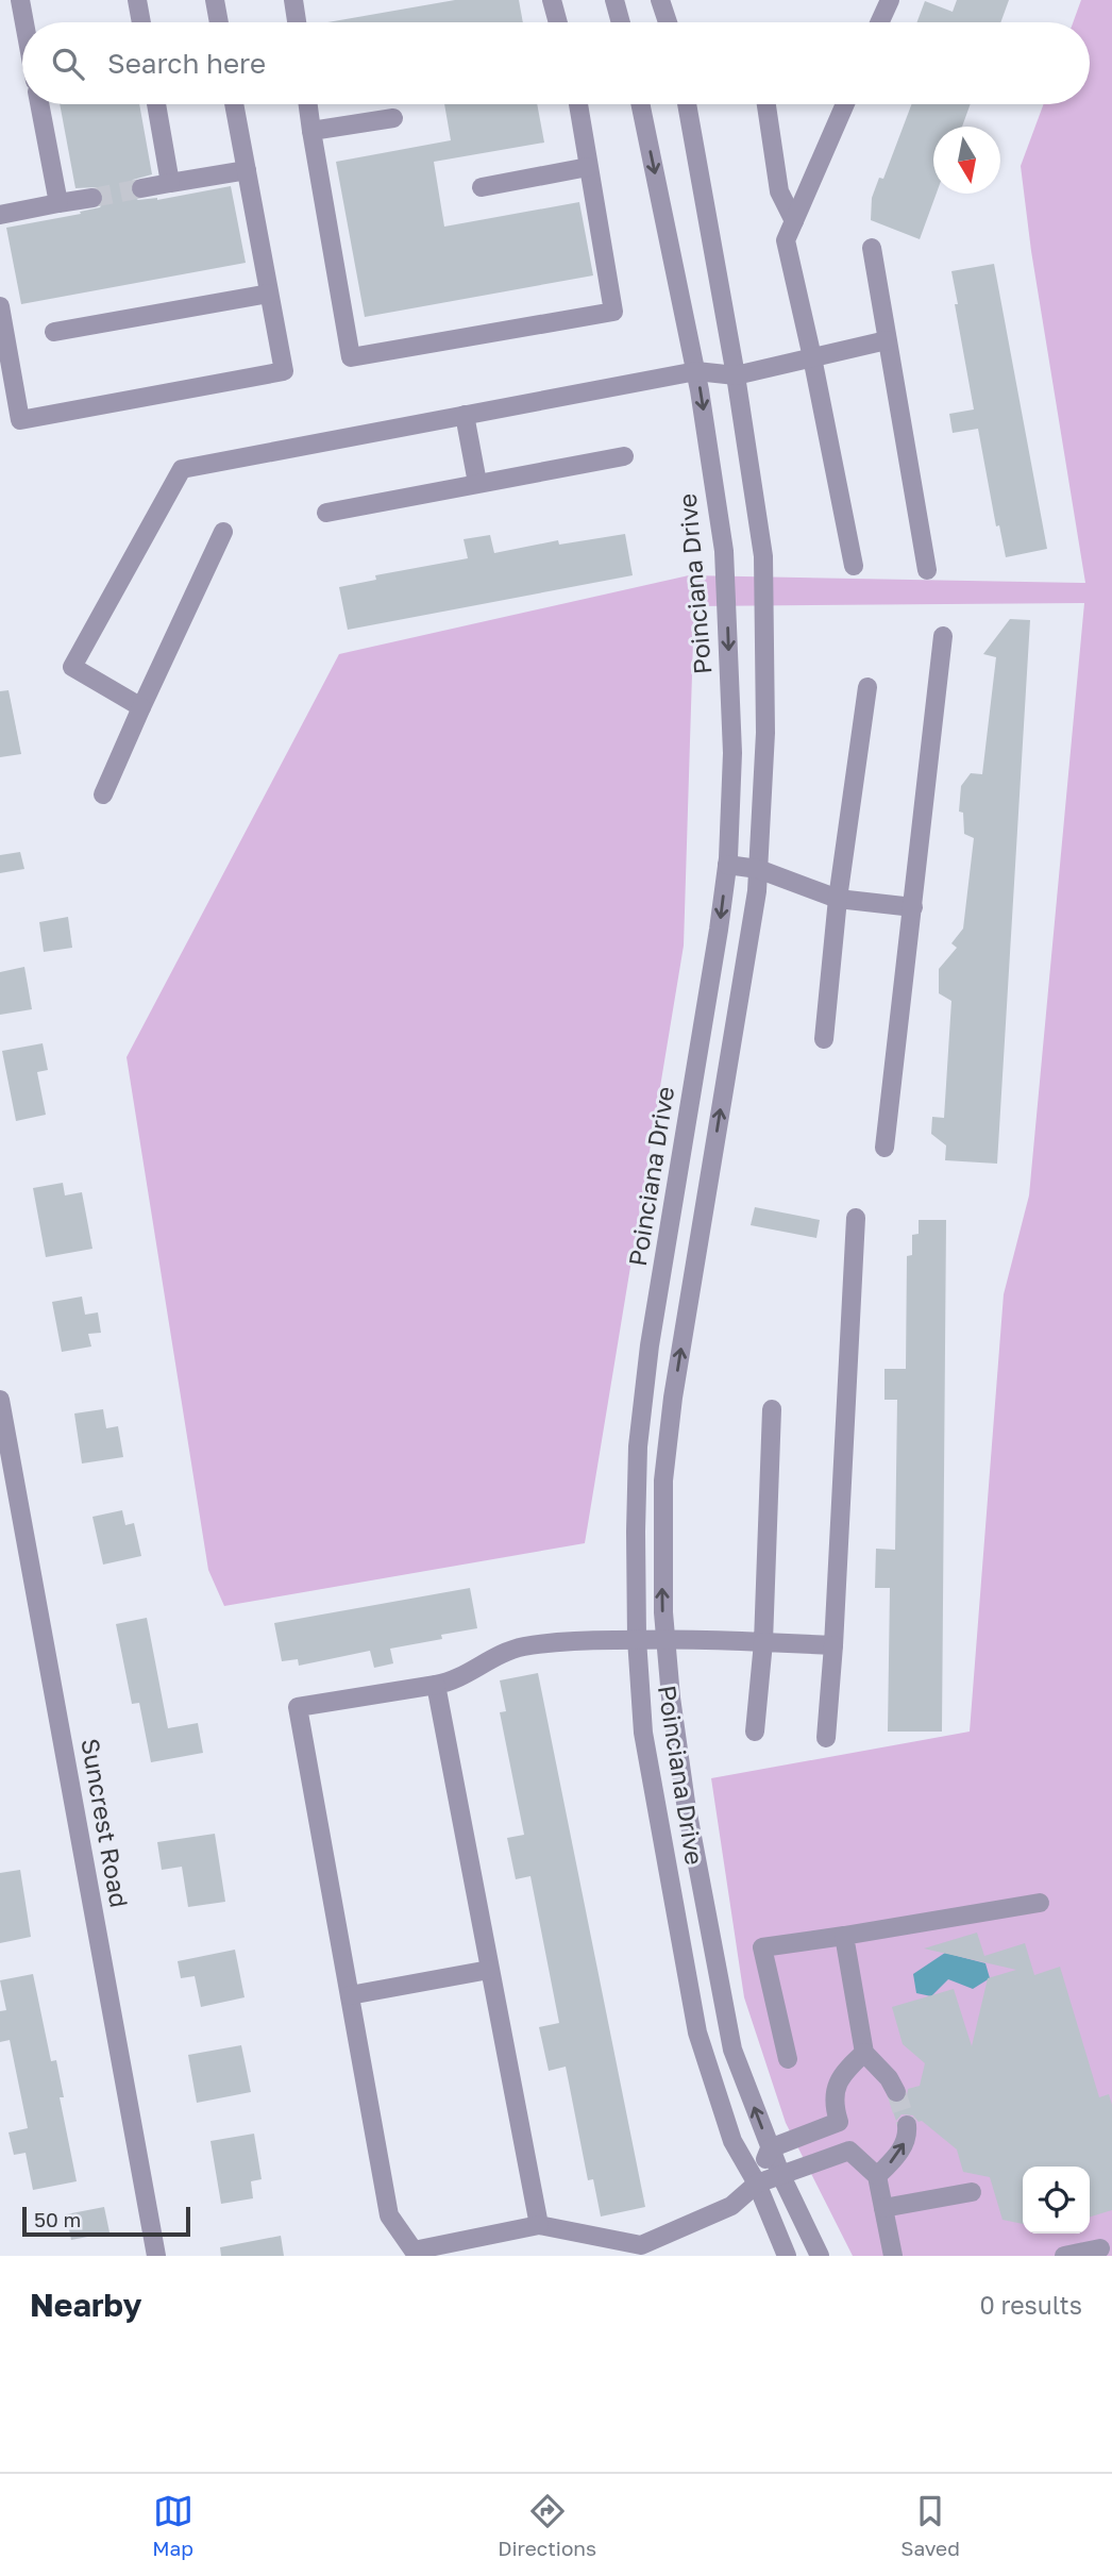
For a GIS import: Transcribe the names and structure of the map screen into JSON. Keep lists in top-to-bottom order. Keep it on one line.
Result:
{"streets":{"street":["Poinciana Drive","Suncrest Road"]},"scale_bar":"50 m","north":"bottom","page":{"search":"Search here","scale":"50 m","heading":["Nearby","0 results"],"nav":["Map","Directions","Saved"]}}
